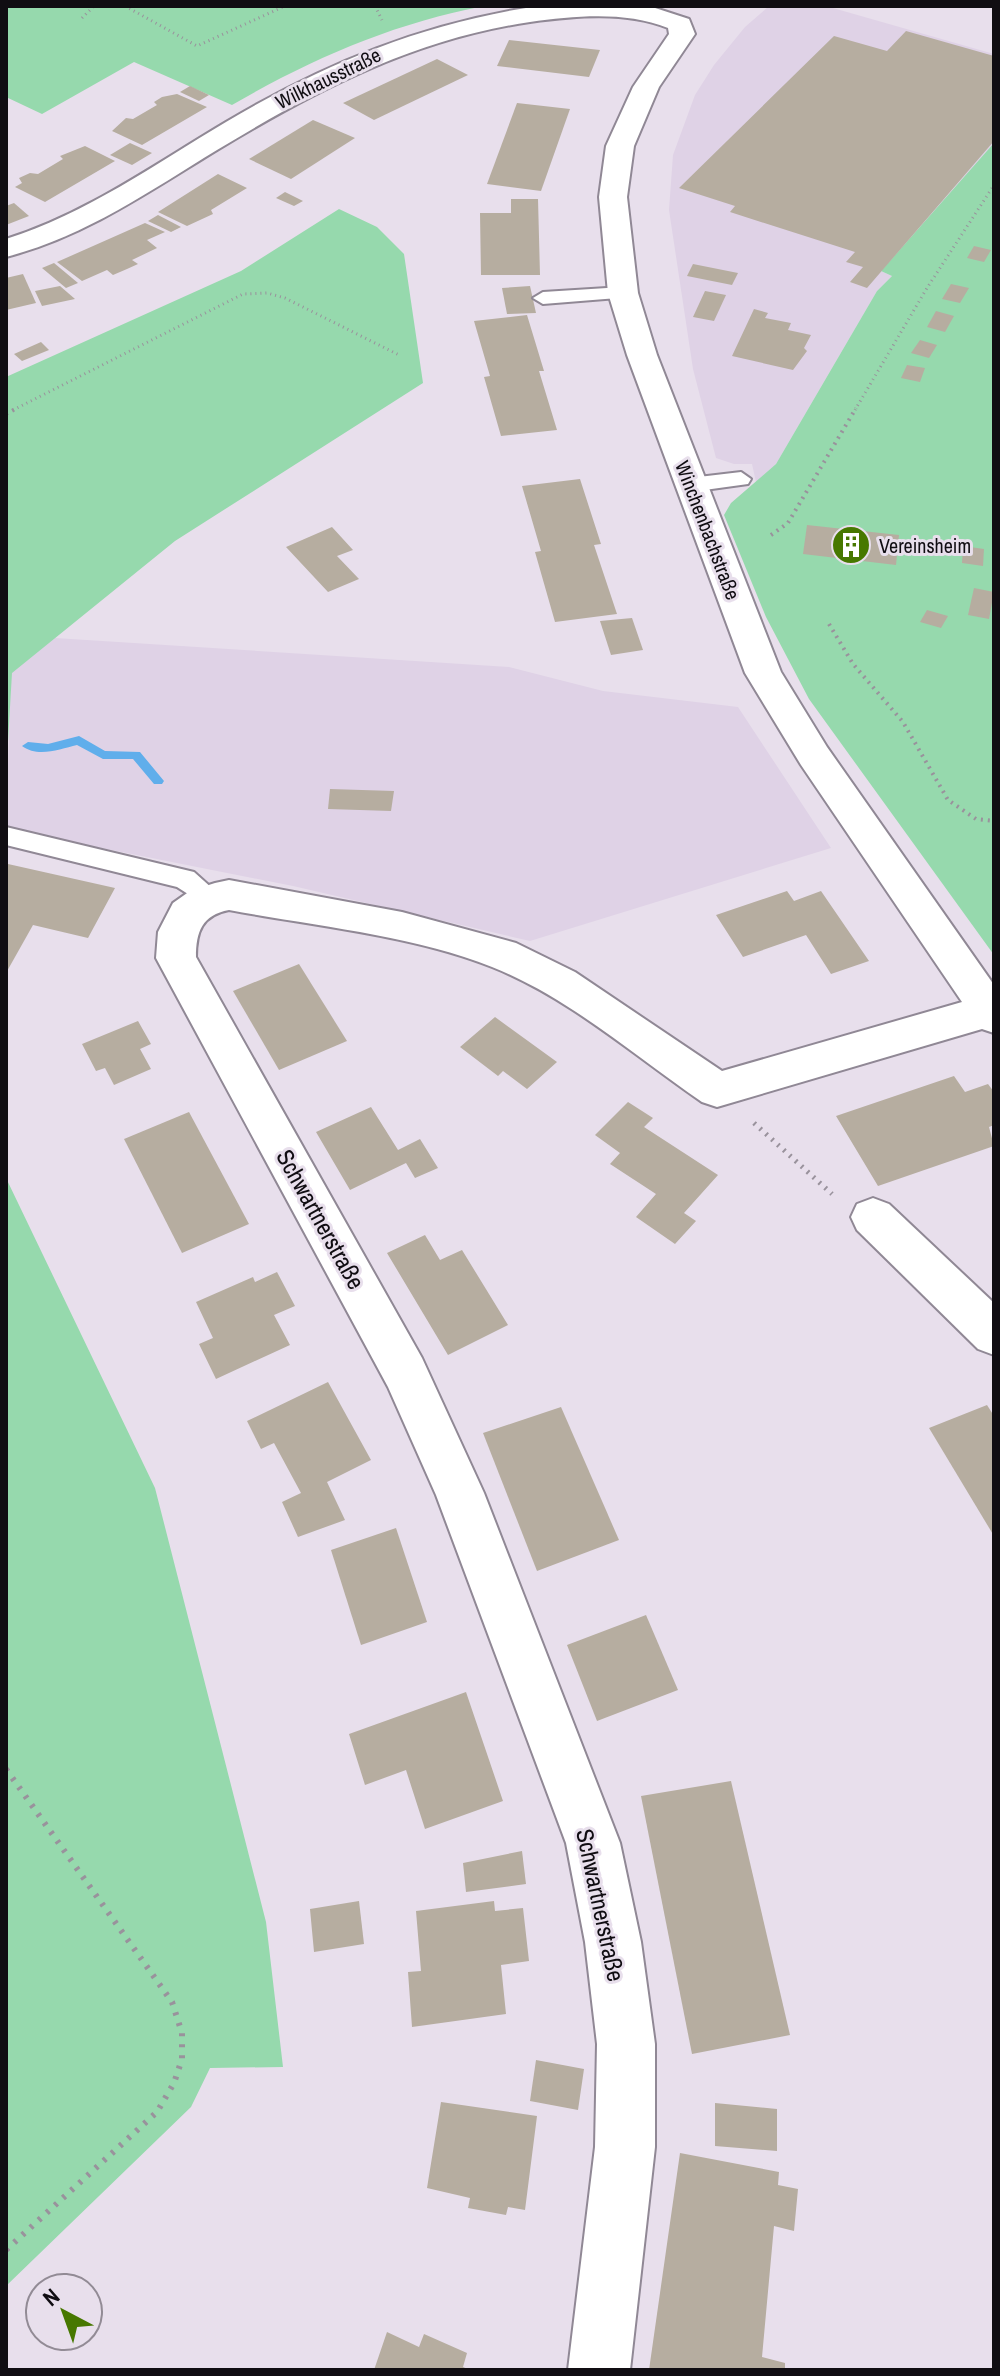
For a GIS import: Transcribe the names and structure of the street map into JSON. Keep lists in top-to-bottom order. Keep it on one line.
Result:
{"streets":{"street":["Wilkhausstraße","Winchenbachstraße","Schwartnerstraße"]},"crossings":[["Wilkhausstraße","Winchenbachstraße"]],"places":{"building":["Vereinsheim"]},"north":"top left"}
